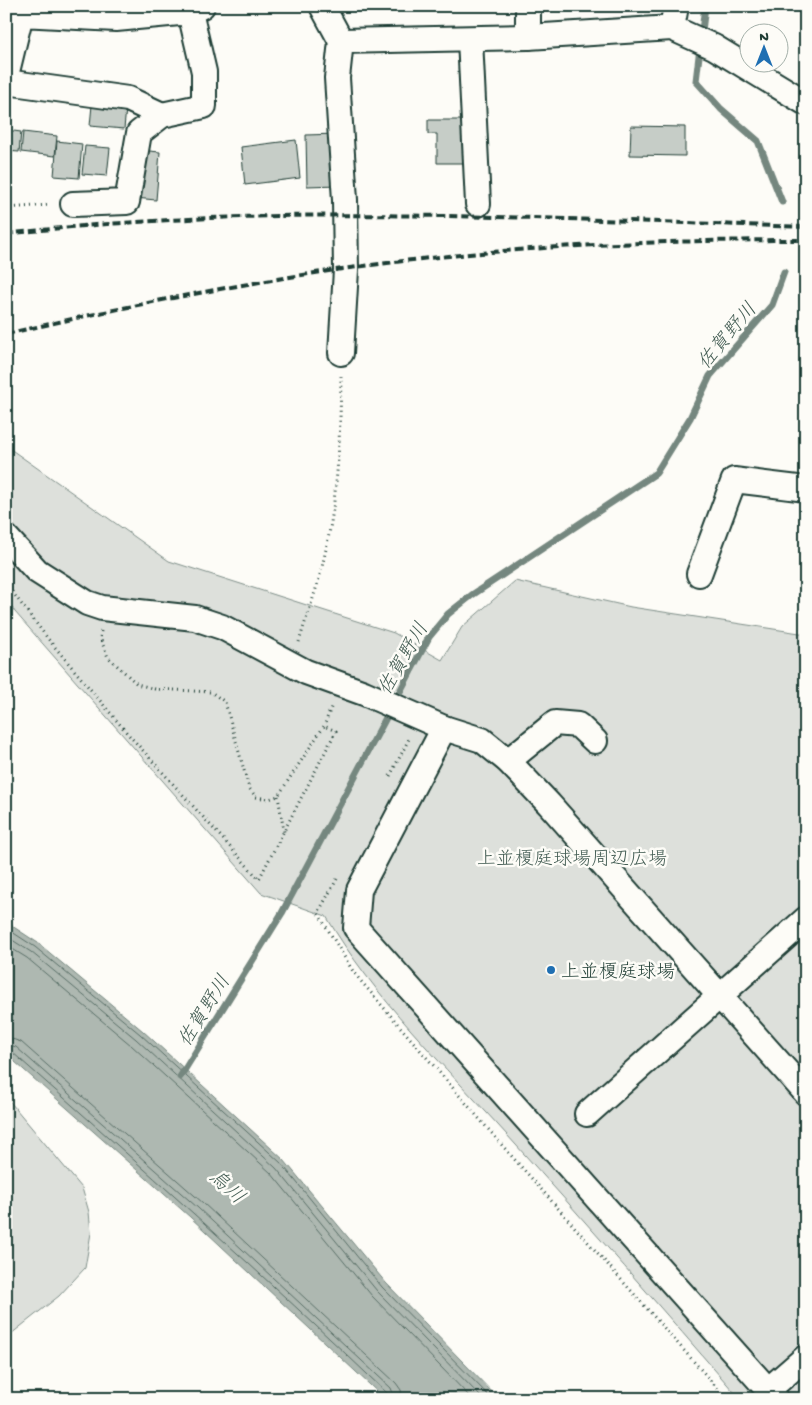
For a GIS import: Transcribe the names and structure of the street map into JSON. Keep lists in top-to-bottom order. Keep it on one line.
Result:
{"water":["佐賀野川","烏川"],"parks":["上並榎庭球場周辺広場"],"places":["上並榎庭球場"],"north":"top"}
